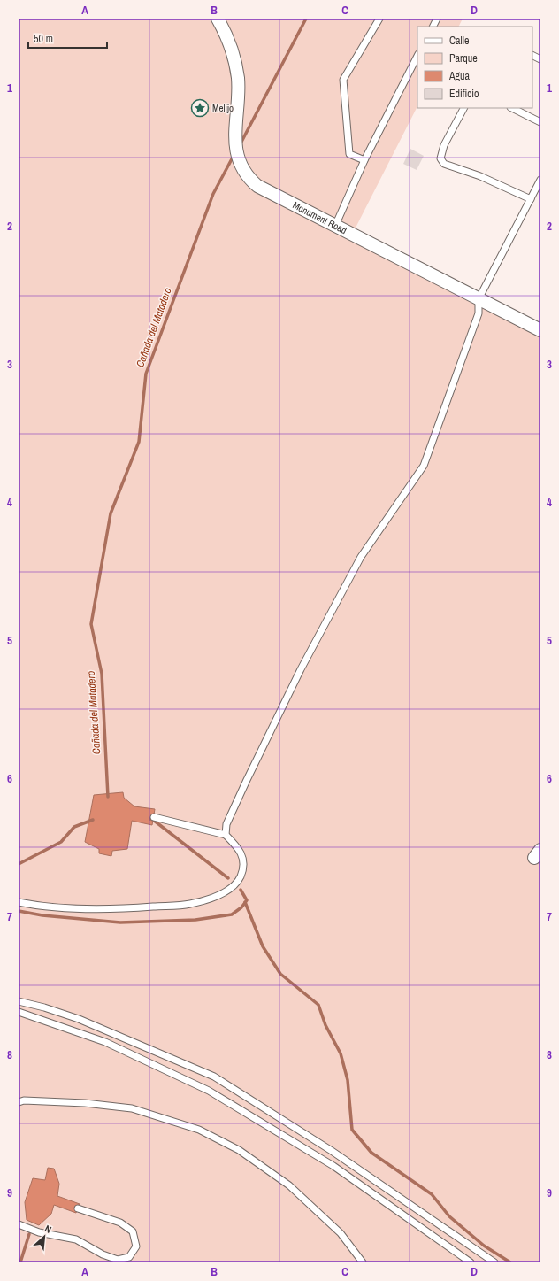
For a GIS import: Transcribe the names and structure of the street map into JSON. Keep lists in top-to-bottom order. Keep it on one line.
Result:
{"streets":{"street":["Monument Road"]},"water":["Cañada del Matadero"],"places":{"place":["Melijo"]},"legend":["Calle","Parque","Agua","Edificio"],"scale_bar":"50 m","north":"top right","grid":{"columns":["A","B","C","D"],"rows":["1","2","3","4","5","6","7","8","9"]}}
